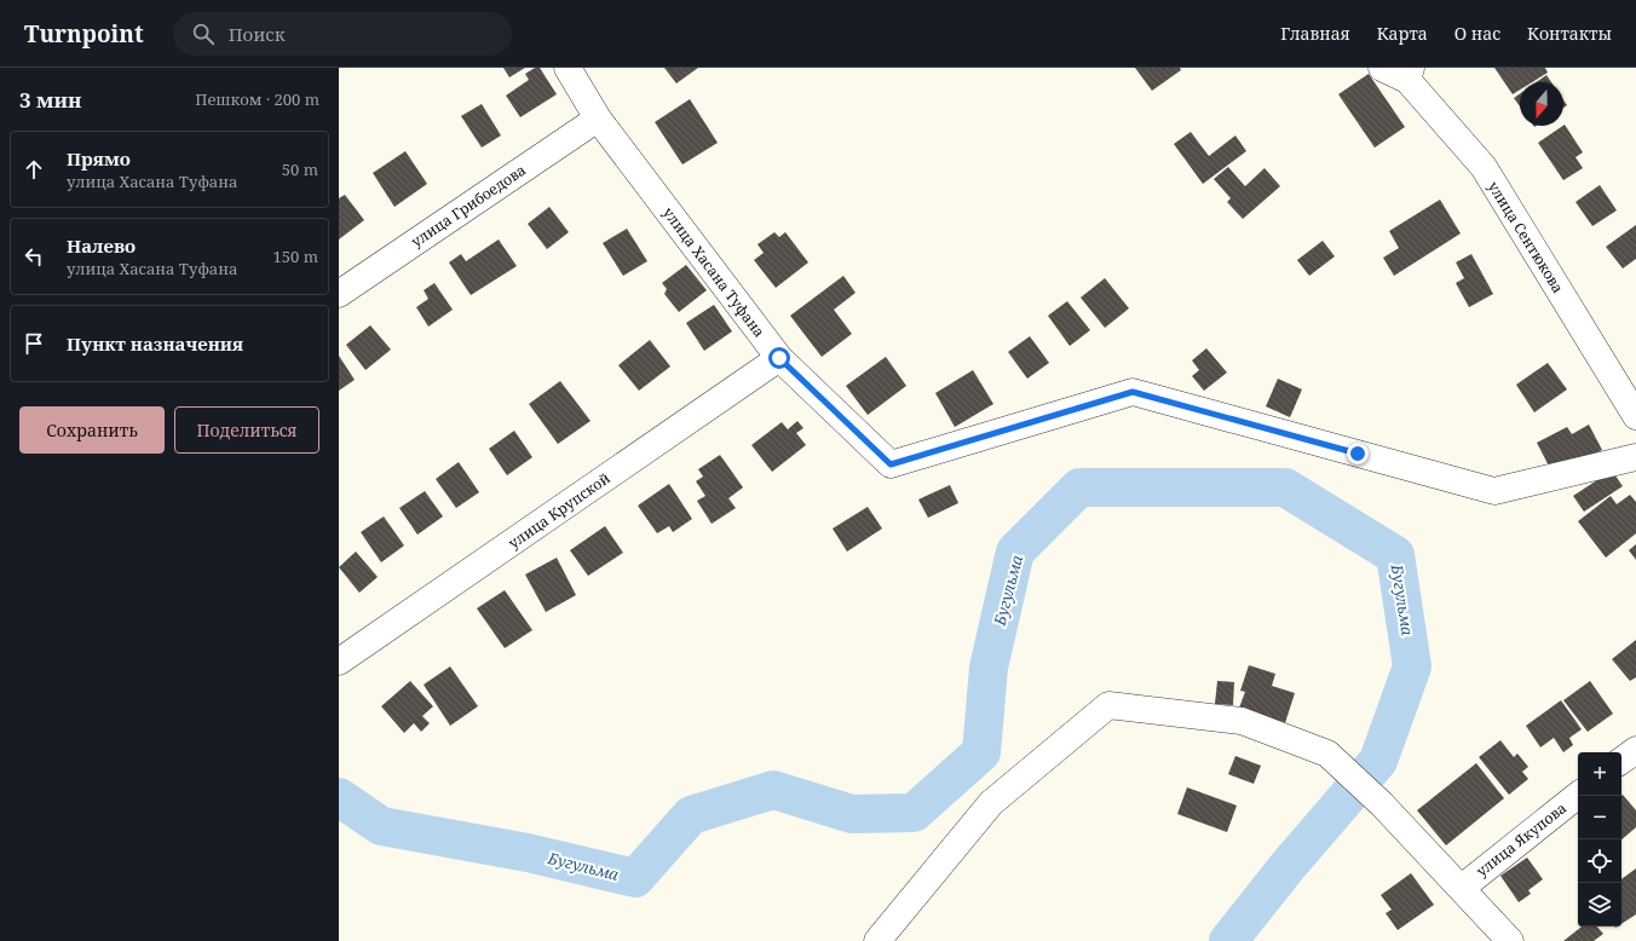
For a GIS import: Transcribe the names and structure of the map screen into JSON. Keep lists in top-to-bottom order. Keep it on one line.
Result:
{"streets":{"street":["улица Грибоедова","улица Сентюкова","улица Хасана Туфана","улица Крупской","улица Якупова"]},"crossings":[["улица Грибоедова","улица Хасана Туфана"],["улица Хасана Туфана","улица Крупской"]],"water":["Бугульма"],"north":"bottom","page":{"header":"Turnpoint","search":"Поиск","nav":["Главная","Карта","О нас","Контакты"],"heading":["3 мин","Пешком · 200 m"],"list":[["Прямо","улица Хасана Туфана","50 m"],["Налево","улица Хасана Туфана","150 m"],"Пункт назначения"],"buttons":["Сохранить","Поделиться"],"map_buttons":["+","−"]}}
